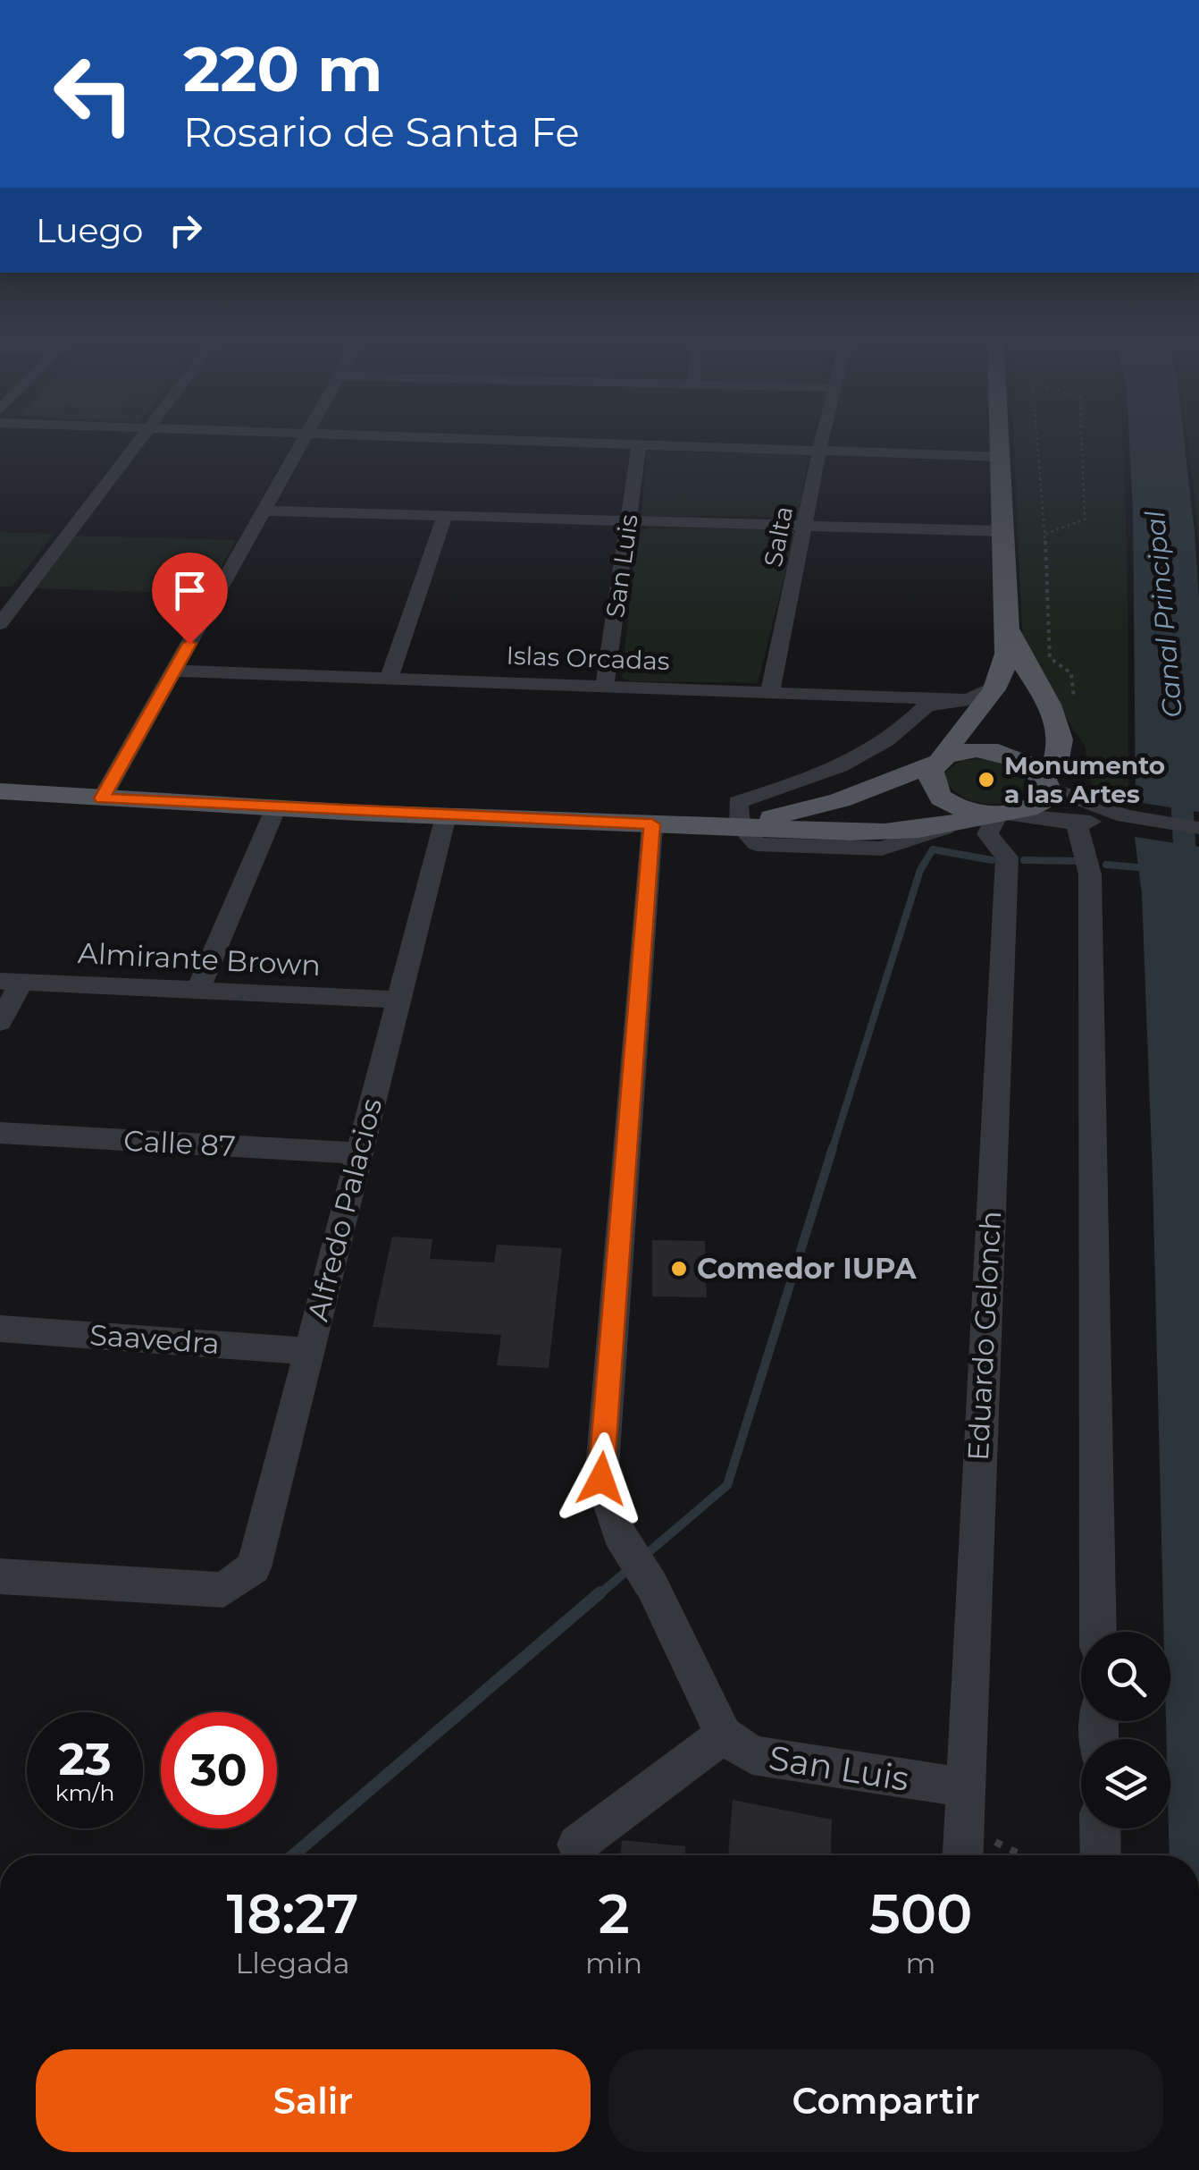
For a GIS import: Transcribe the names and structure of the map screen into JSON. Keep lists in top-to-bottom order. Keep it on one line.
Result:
{"streets":{"street":["Salta","San Luis","Islas Orcadas","Almirante Brown","Calle 87","Alfredo Palacios","Eduardo Gelonch","Saavedra"]},"crossings":[["Salta","Islas Orcadas"],["San Luis","Islas Orcadas"],["San Luis","Eduardo Gelonch"],["Almirante Brown","Alfredo Palacios"],["Calle 87","Alfredo Palacios"],["Alfredo Palacios","Saavedra"]],"water":["Canal Principal"],"places":["Monumento a las Artes","Comedor IUPA"],"page":{"turn":["220 m","Rosario de Santa Fe"],"then":"Luego","speed":"23 km/h","limit":"30","eta":["18:27","Llegada","2","min","500","m"],"buttons":["Salir","Compartir"]}}
